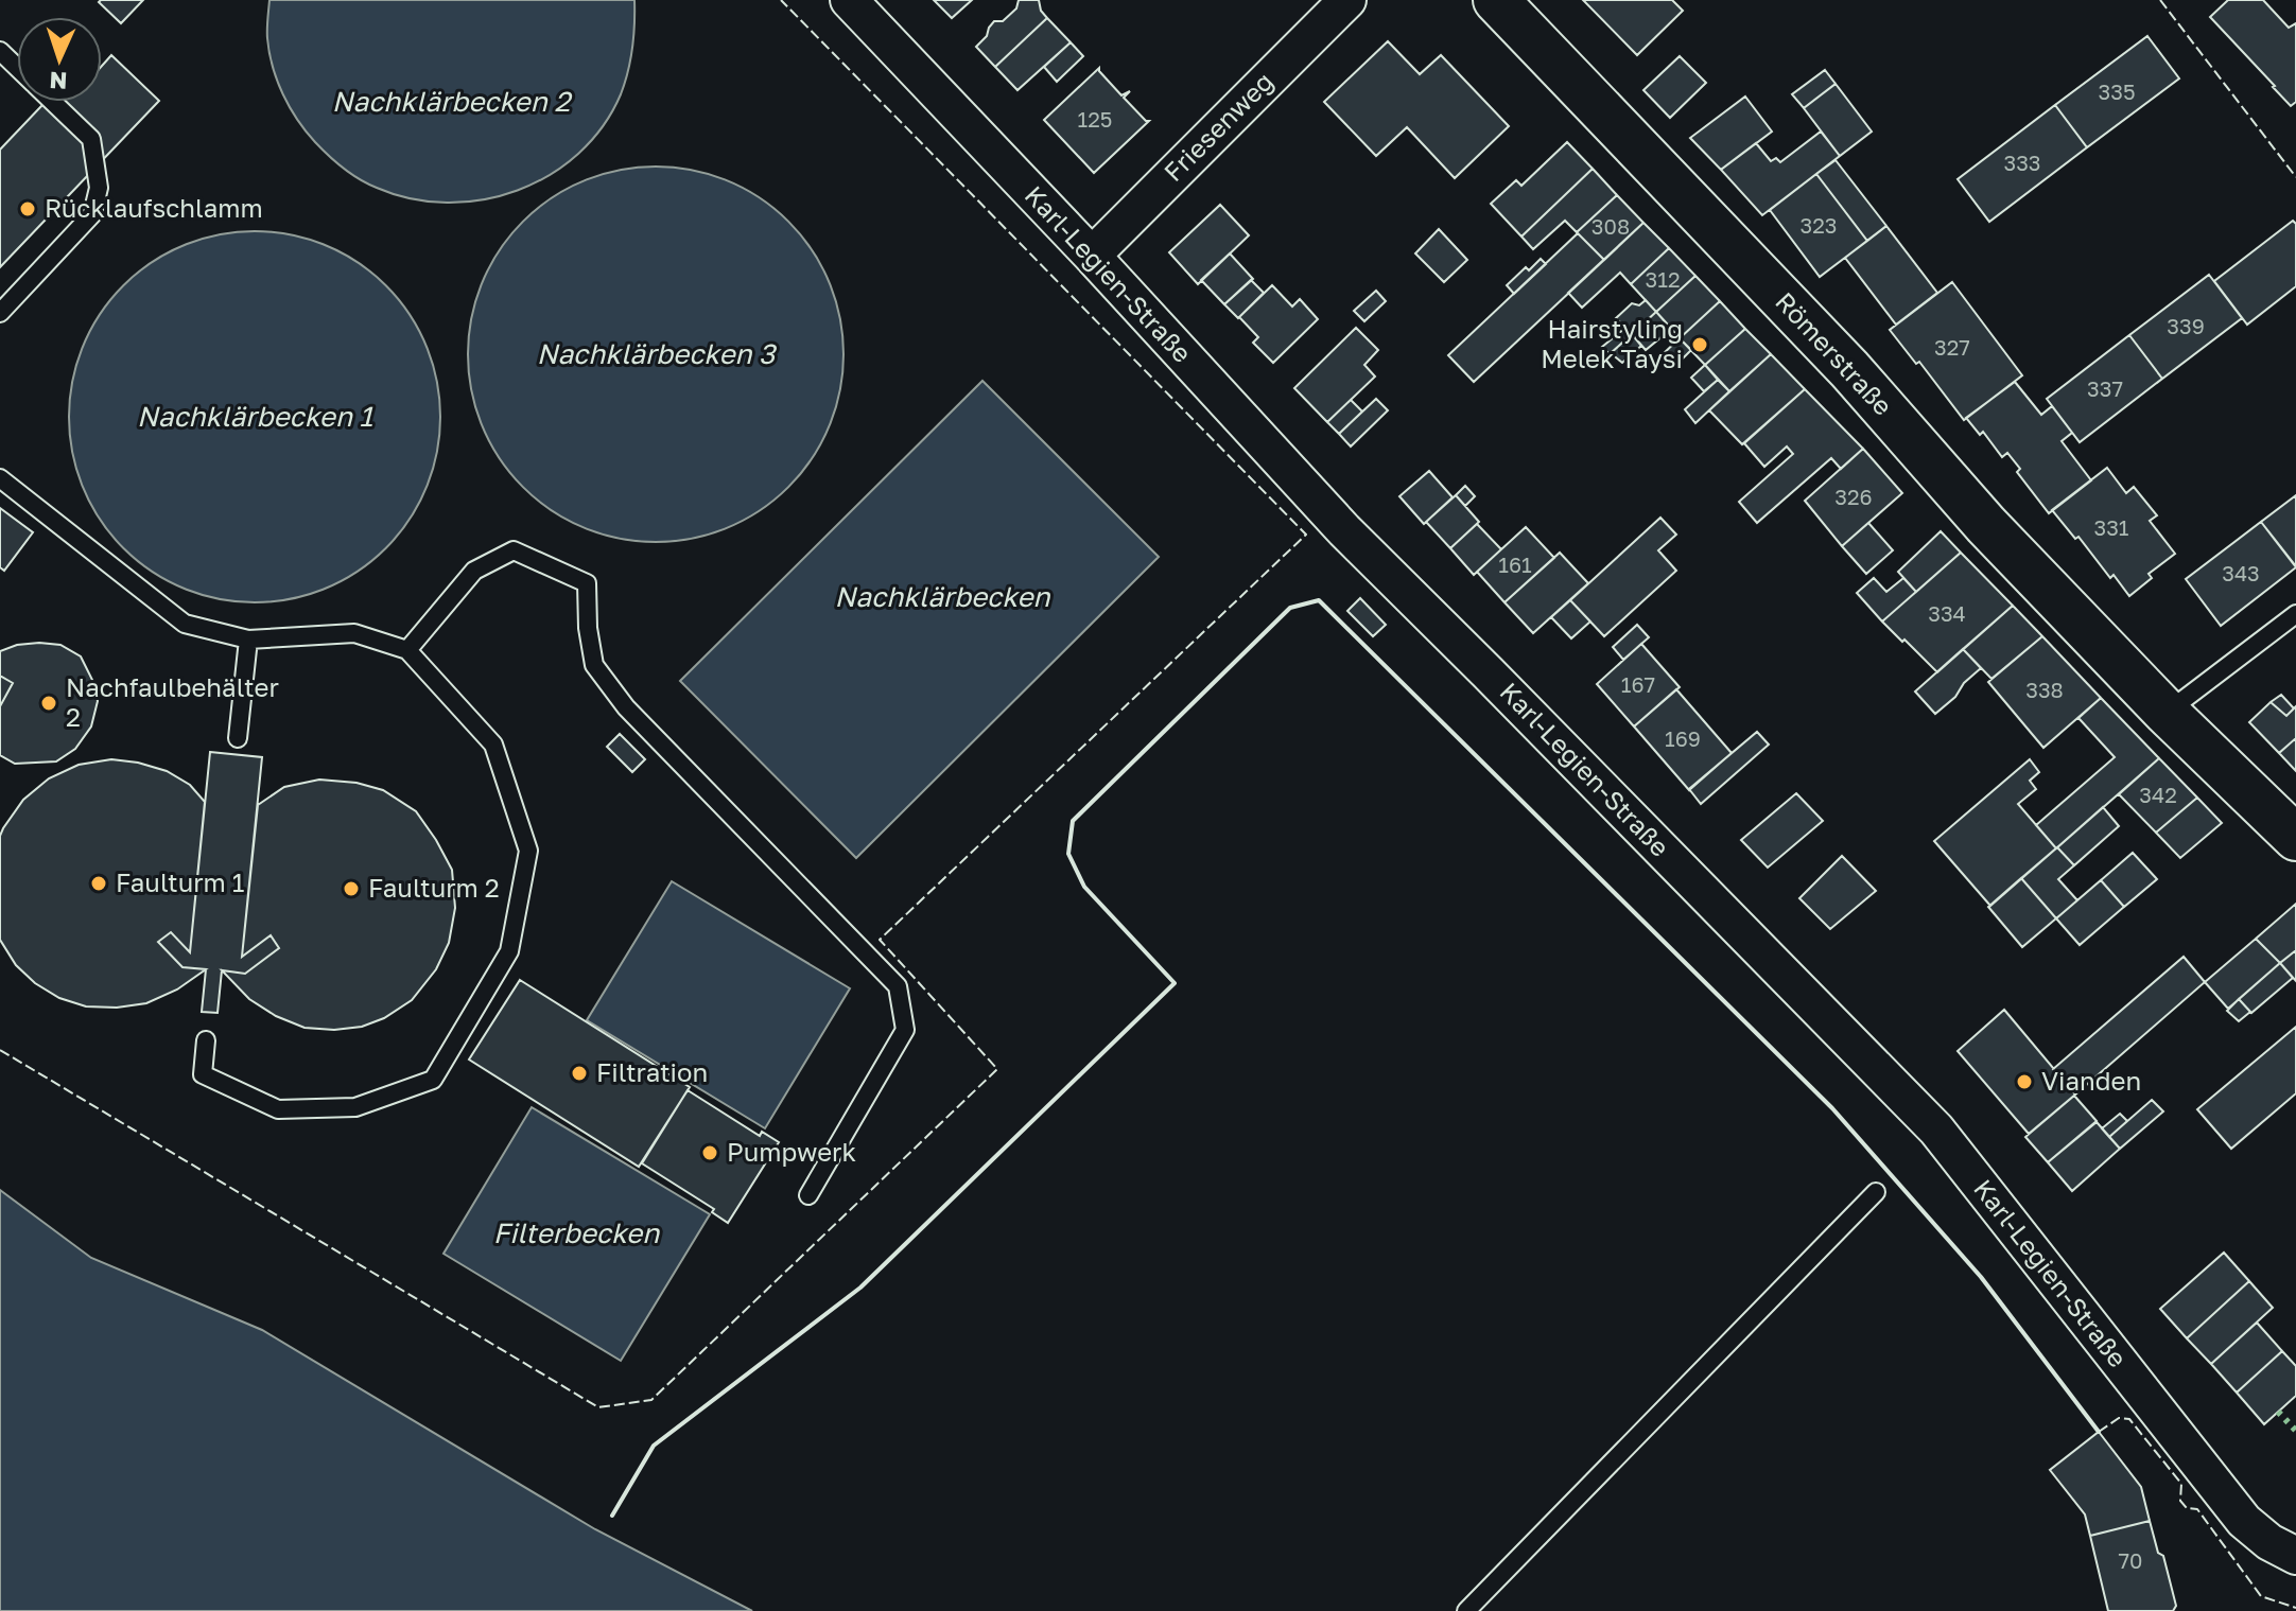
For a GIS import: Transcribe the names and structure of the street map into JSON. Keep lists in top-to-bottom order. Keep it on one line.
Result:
{"streets":{"street":["Friesenweg","Karl-Legien-Straße","Römerstraße"]},"crossings":[["Friesenweg","Karl-Legien-Straße"]],"water":["Nachklärbecken 2","Nachklärbecken 3","Nachklärbecken 1","Nachklärbecken","Filterbecken"],"places":["Rücklaufschlamm","Hairstyling Melek Taysi","Nachfaulbehälter 2","Faulturm 1","Faulturm 2","Filtration","Vianden","Pumpwerk"],"house_numbers":["335","125","333","323","308","312","339","327","337","326","331","161","343","334","167","338","169","342","70"],"north":"bottom"}
